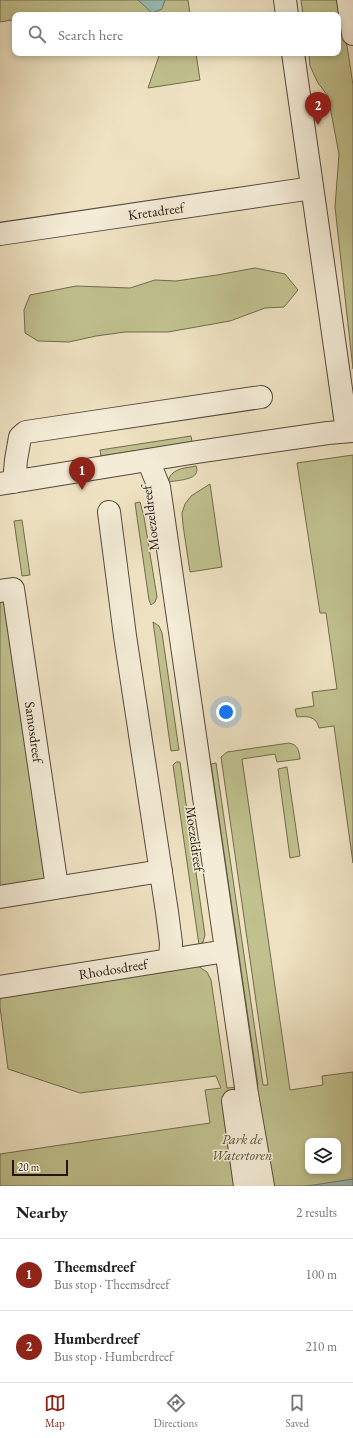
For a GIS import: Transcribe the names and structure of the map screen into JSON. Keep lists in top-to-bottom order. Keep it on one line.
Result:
{"streets":{"street":["Kretadreef","Moezeldreef","Samosdreef","Rhodosdreef"]},"crossings":[["Moezeldreef","Rhodosdreef"]],"parks":["Park de Watertoren"],"scale_bar":"20 m","page":{"search":"Search here","pins":["2","1"],"scale":"20 m","heading":["Nearby","2 results"],"list":[{"mark":"1","name":"Theemsdreef","note":"Bus stop · Theemsdreef","value":"100 m"},{"mark":"2","name":"Humberdreef","note":"Bus stop · Humberdreef","value":"210 m"}],"nav":["Map","Directions","Saved"]}}
